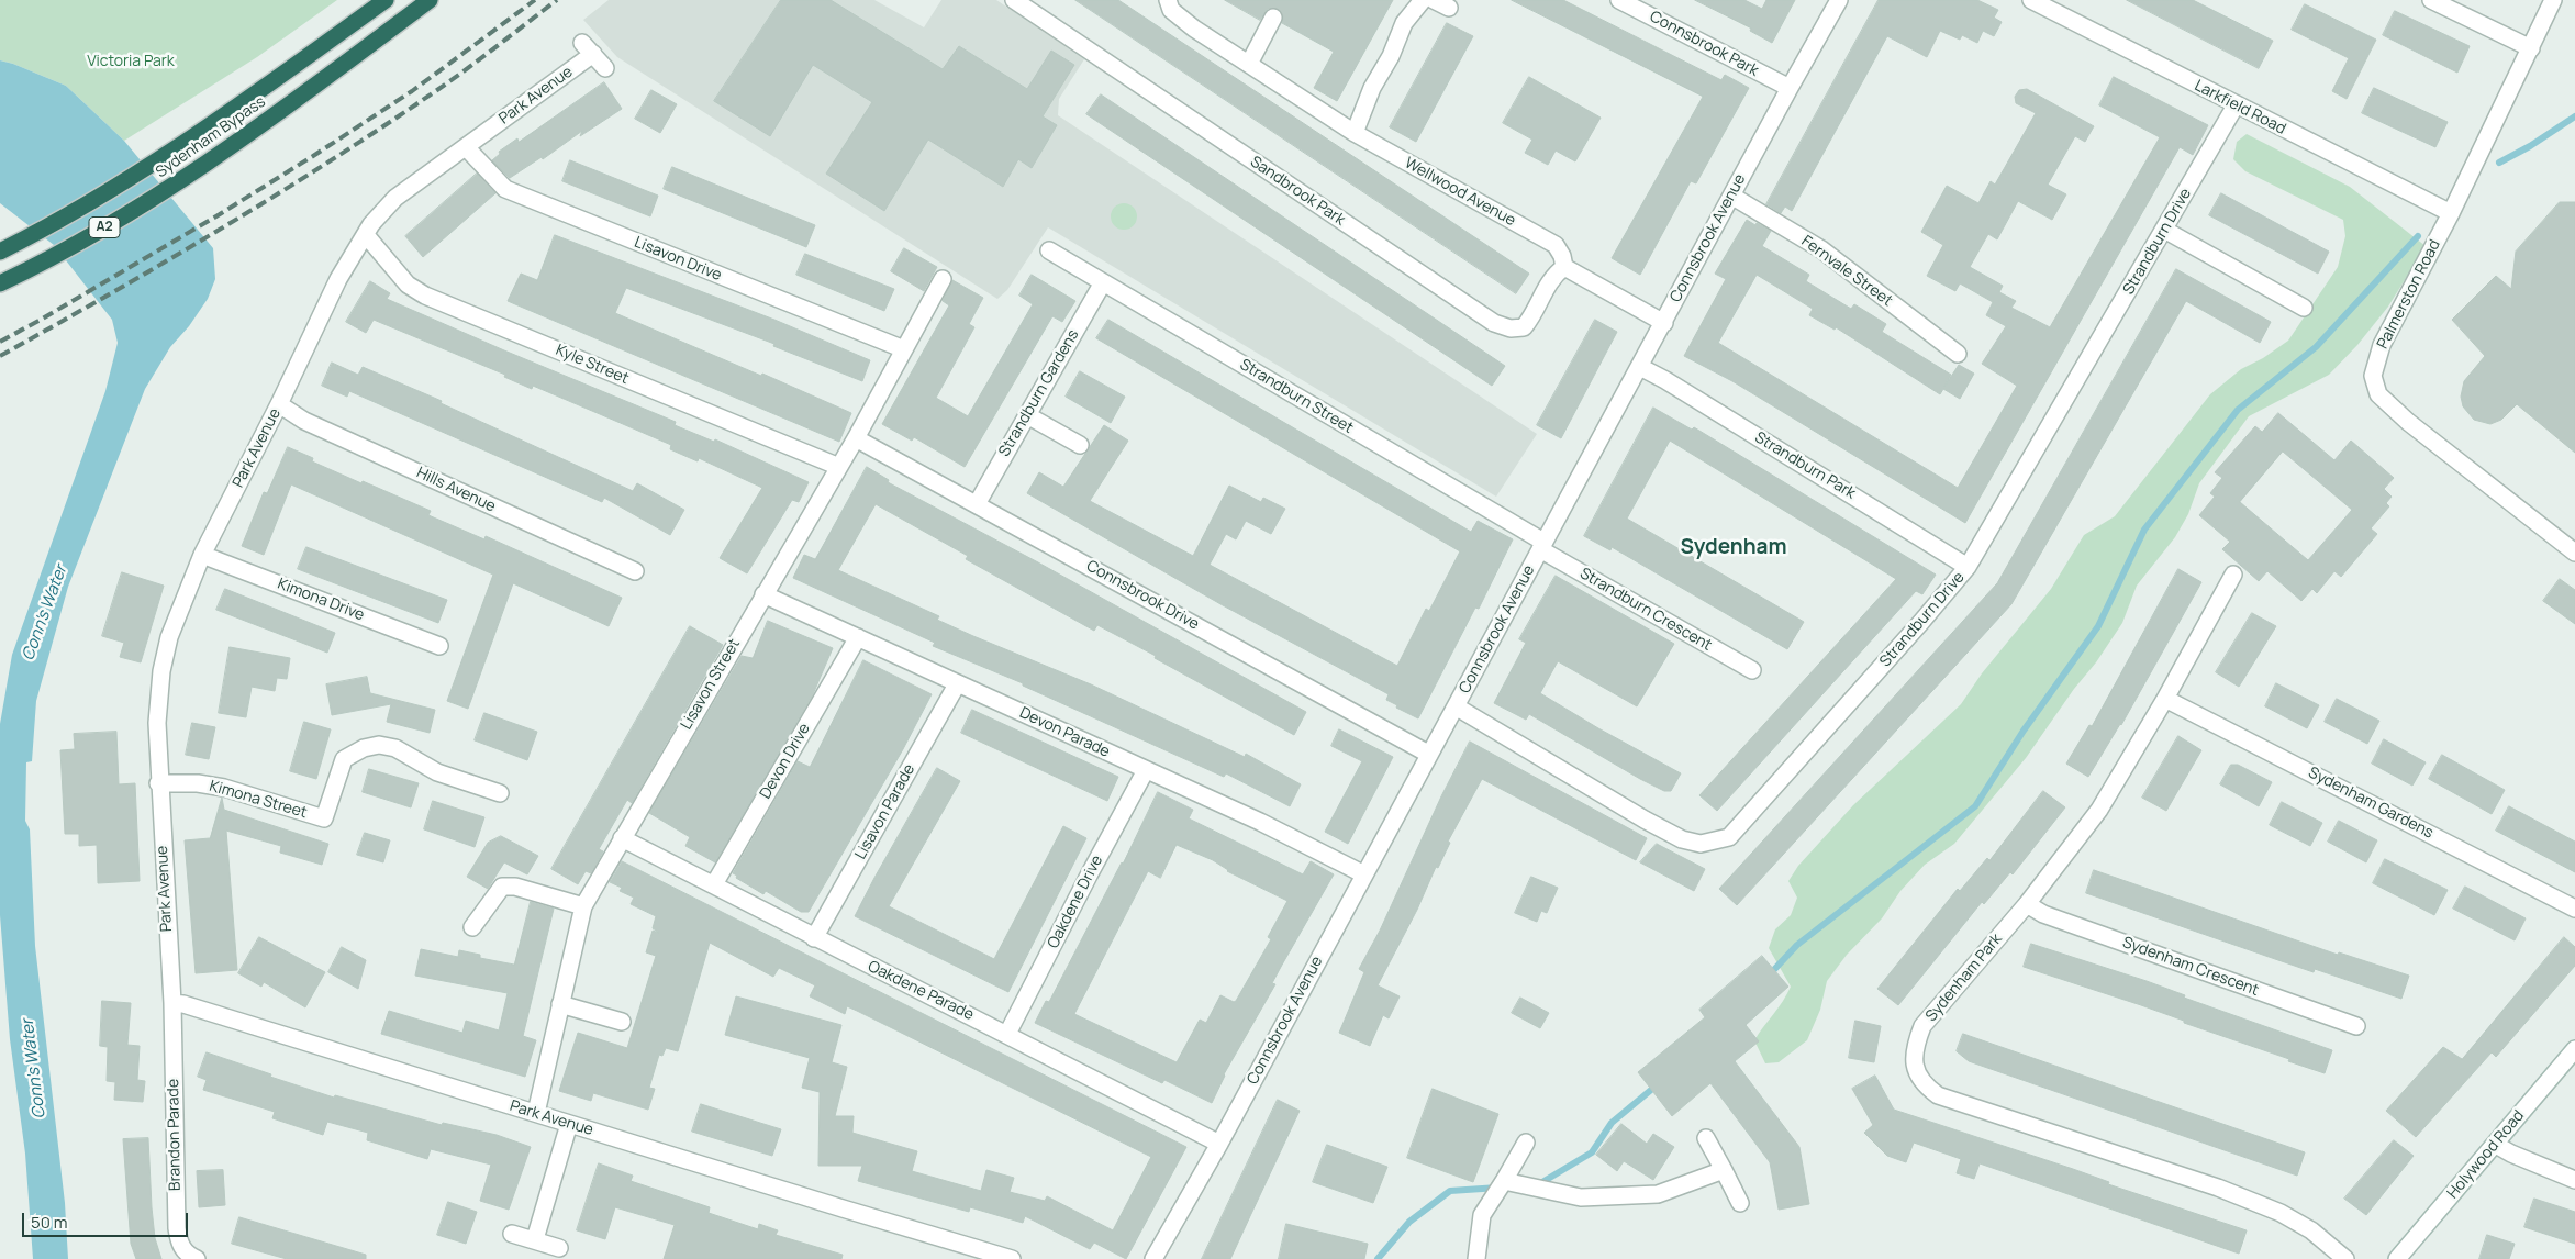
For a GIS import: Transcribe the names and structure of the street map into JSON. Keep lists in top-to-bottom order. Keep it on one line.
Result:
{"streets":{"highway":["Sydenham Bypass","A2"],"street":["Connsbrook Park","Park Avenue","Larkfield Road","Sandbrook Park","Wellwood Avenue","Connsbrook Avenue","Strandburn Drive","Lisavon Drive","Fernvale Street","Palmerston Road","Kyle Street","Strandburn Gardens","Strandburn Street","Strandburn Park","Hills Avenue","Connsbrook Drive","Kimona Drive","Strandburn Crescent","Lisavon Street","Devon Parade","Devon Drive","Kimona Street","Sydenham Gardens","Lisavon Parade","Oakdene Drive","Sydenham Crescent","Sydenham Park","Oakdene Parade","Brandon Parade","Holywood Road"]},"crossings":[["Connsbrook Park","Connsbrook Avenue"],["Park Avenue","Lisavon Drive"],["Park Avenue","Kyle Street"],["Park Avenue","Hills Avenue"],["Park Avenue","Kimona Drive"],["Park Avenue","Lisavon Street"],["Park Avenue","Kimona Street"],["Park Avenue","Brandon Parade"],["Larkfield Road","Strandburn Drive"],["Larkfield Road","Palmerston Road"],["Sandbrook Park","Wellwood Avenue"],["Connsbrook Avenue","Strandburn Drive"],["Connsbrook Avenue","Fernvale Street"],["Connsbrook Avenue","Strandburn Street"],["Connsbrook Avenue","Strandburn Park"],["Connsbrook Avenue","Connsbrook Drive"],["Connsbrook Avenue","Strandburn Crescent"],["Connsbrook Avenue","Devon Parade"],["Connsbrook Avenue","Oakdene Parade"],["Strandburn Drive","Strandburn Park"],["Lisavon Drive","Lisavon Street"],["Kyle Street","Lisavon Street"],["Strandburn Gardens","Strandburn Street"],["Strandburn Gardens","Connsbrook Drive"],["Strandburn Street","Strandburn Crescent"],["Connsbrook Drive","Lisavon Street"],["Lisavon Street","Devon Parade"],["Lisavon Street","Oakdene Parade"],["Devon Parade","Devon Drive"],["Devon Parade","Lisavon Parade"],["Devon Parade","Oakdene Drive"],["Devon Drive","Oakdene Parade"],["Sydenham Gardens","Sydenham Park"],["Lisavon Parade","Oakdene Parade"],["Oakdene Drive","Oakdene Parade"],["Sydenham Crescent","Sydenham Park"]],"districts":["Sydenham"],"water":["Conn's Water"],"parks":["Victoria Park"],"scale_bar":"50 m"}
